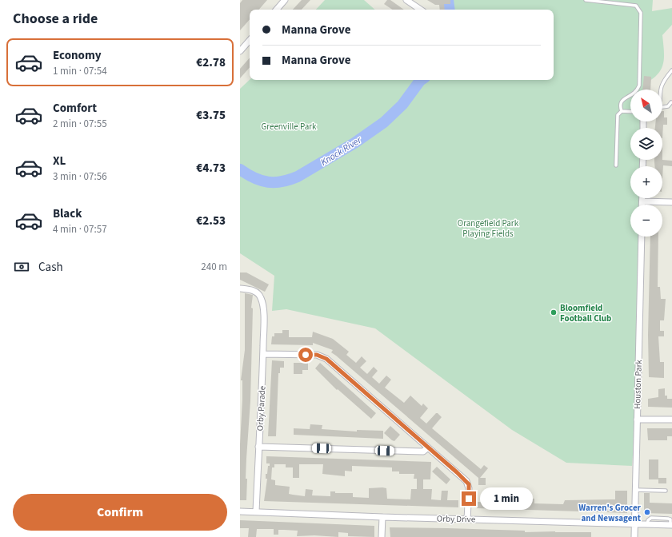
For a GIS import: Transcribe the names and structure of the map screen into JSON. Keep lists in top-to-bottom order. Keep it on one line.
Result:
{"streets":{"street":["Houston Park","Orby Parade","Orby Drive"]},"crossings":[["Houston Park","Orby Drive"],["Orby Parade","Orby Drive"]],"water":["Knock River"],"parks":["Greenville Park","Orangefield Park Playing Fields"],"places":["Bloomfield Football Club","Warren's Grocer and Newsagent"],"north":"top left","page":{"heading":"Choose a ride","banner":["Manna Grove","Manna Grove"],"list":[{"name":"Economy","note":"1 min · 07:54","value":"€2.78"},{"name":"Comfort","note":"2 min · 07:55","value":"€3.75"},{"name":"XL","note":"3 min · 07:56","value":"€4.73"},{"name":"Black","note":"4 min · 07:57","value":"€2.53"}],"map_buttons":["+","−"],"pay":["Cash","240 m"],"buttons":"Confirm","bubble":"1 min"}}
